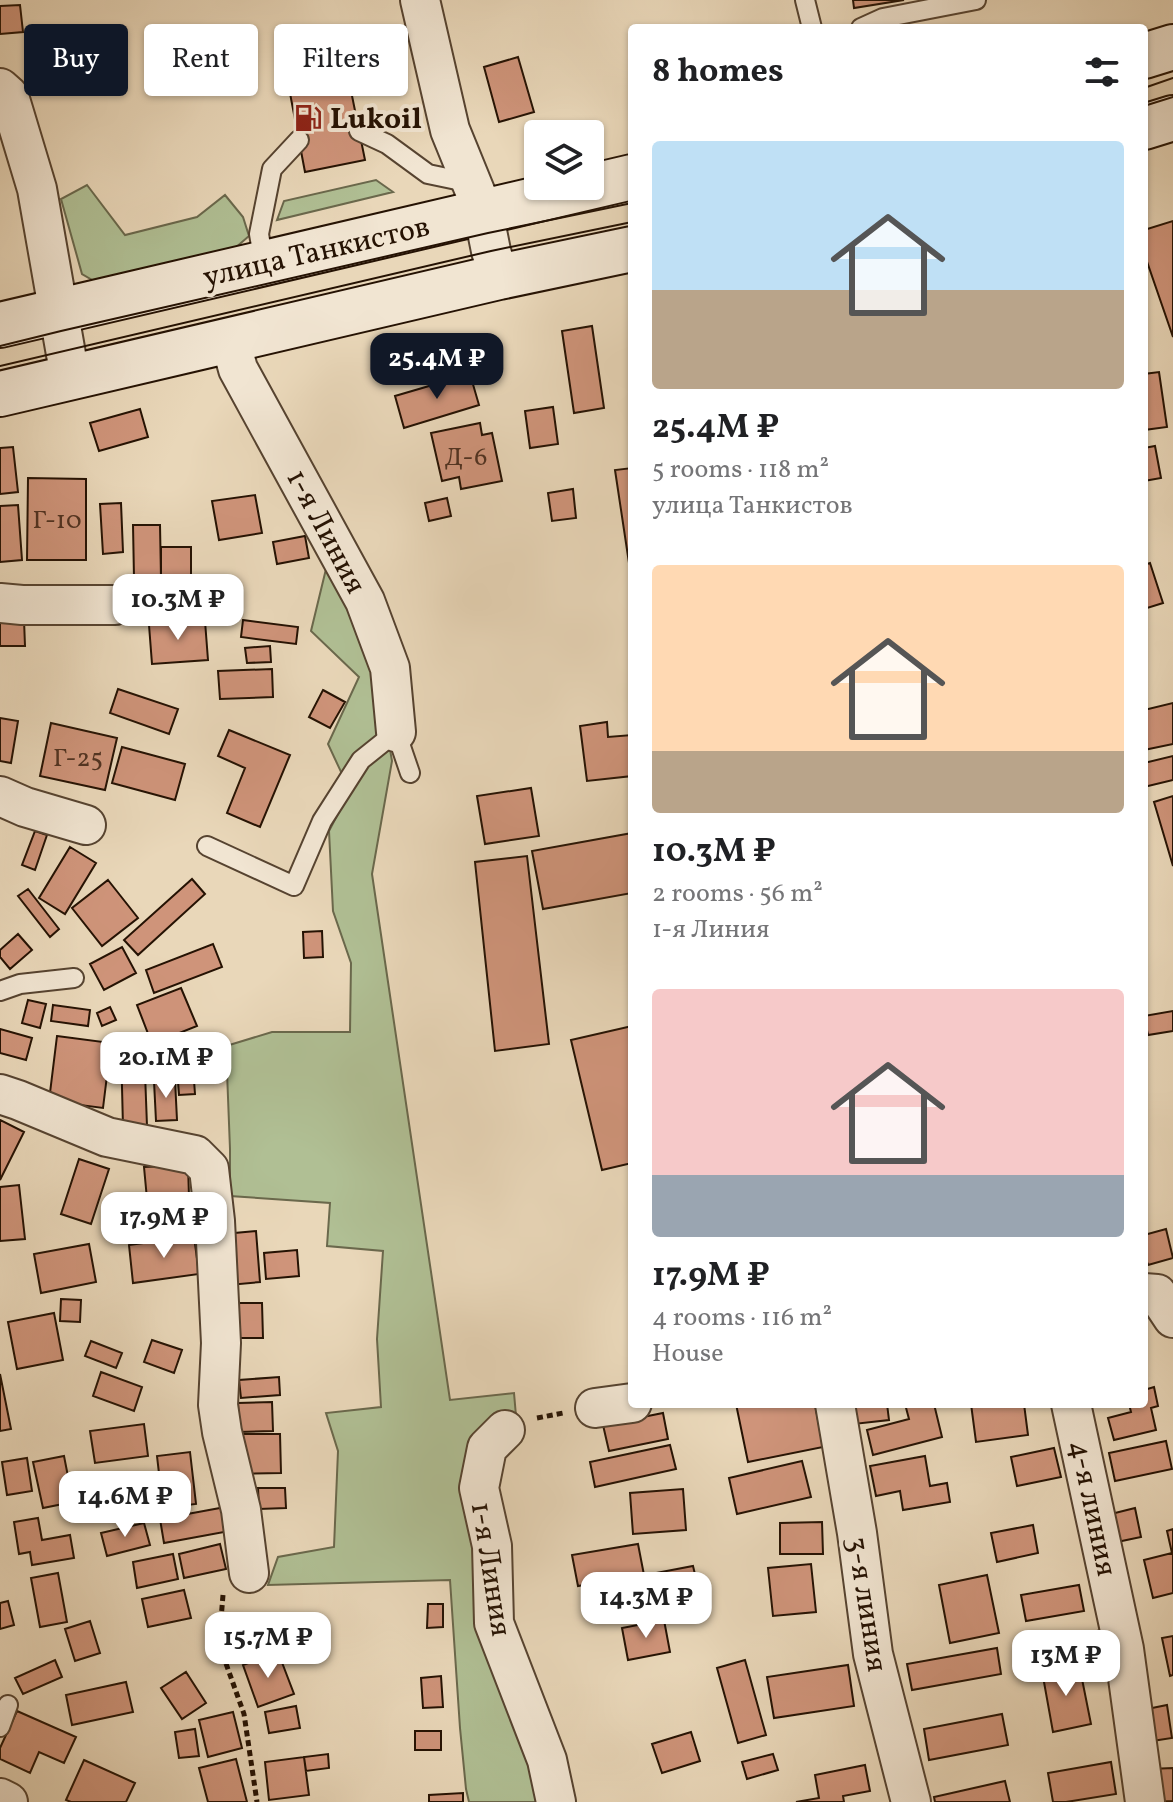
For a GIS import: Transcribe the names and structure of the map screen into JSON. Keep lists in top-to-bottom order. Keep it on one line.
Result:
{"streets":{"main road":["улица Танкистов"],"street":["1-я Линия","4-я линия","3-я линия"]},"places":{"fuel station":["Lukoil"]},"house_numbers":["Д-6","Г-10","Г-25"],"page":{"chip":["Buy","Rent","Filters"],"heading":"8 homes","list":[{"name":"25.4M ₽","note":"5 rooms · 118 m² · улица Танкистов"},{"name":"10.3M ₽","note":"2 rooms · 56 m² · 1-я Линия"},{"name":"17.9M ₽","note":"4 rooms · 116 m² · House"}],"price":["25.4M ₽","10.3M ₽","20.1M ₽","17.9M ₽","14.6M ₽","14.3M ₽","15.7M ₽","13M ₽"]}}
